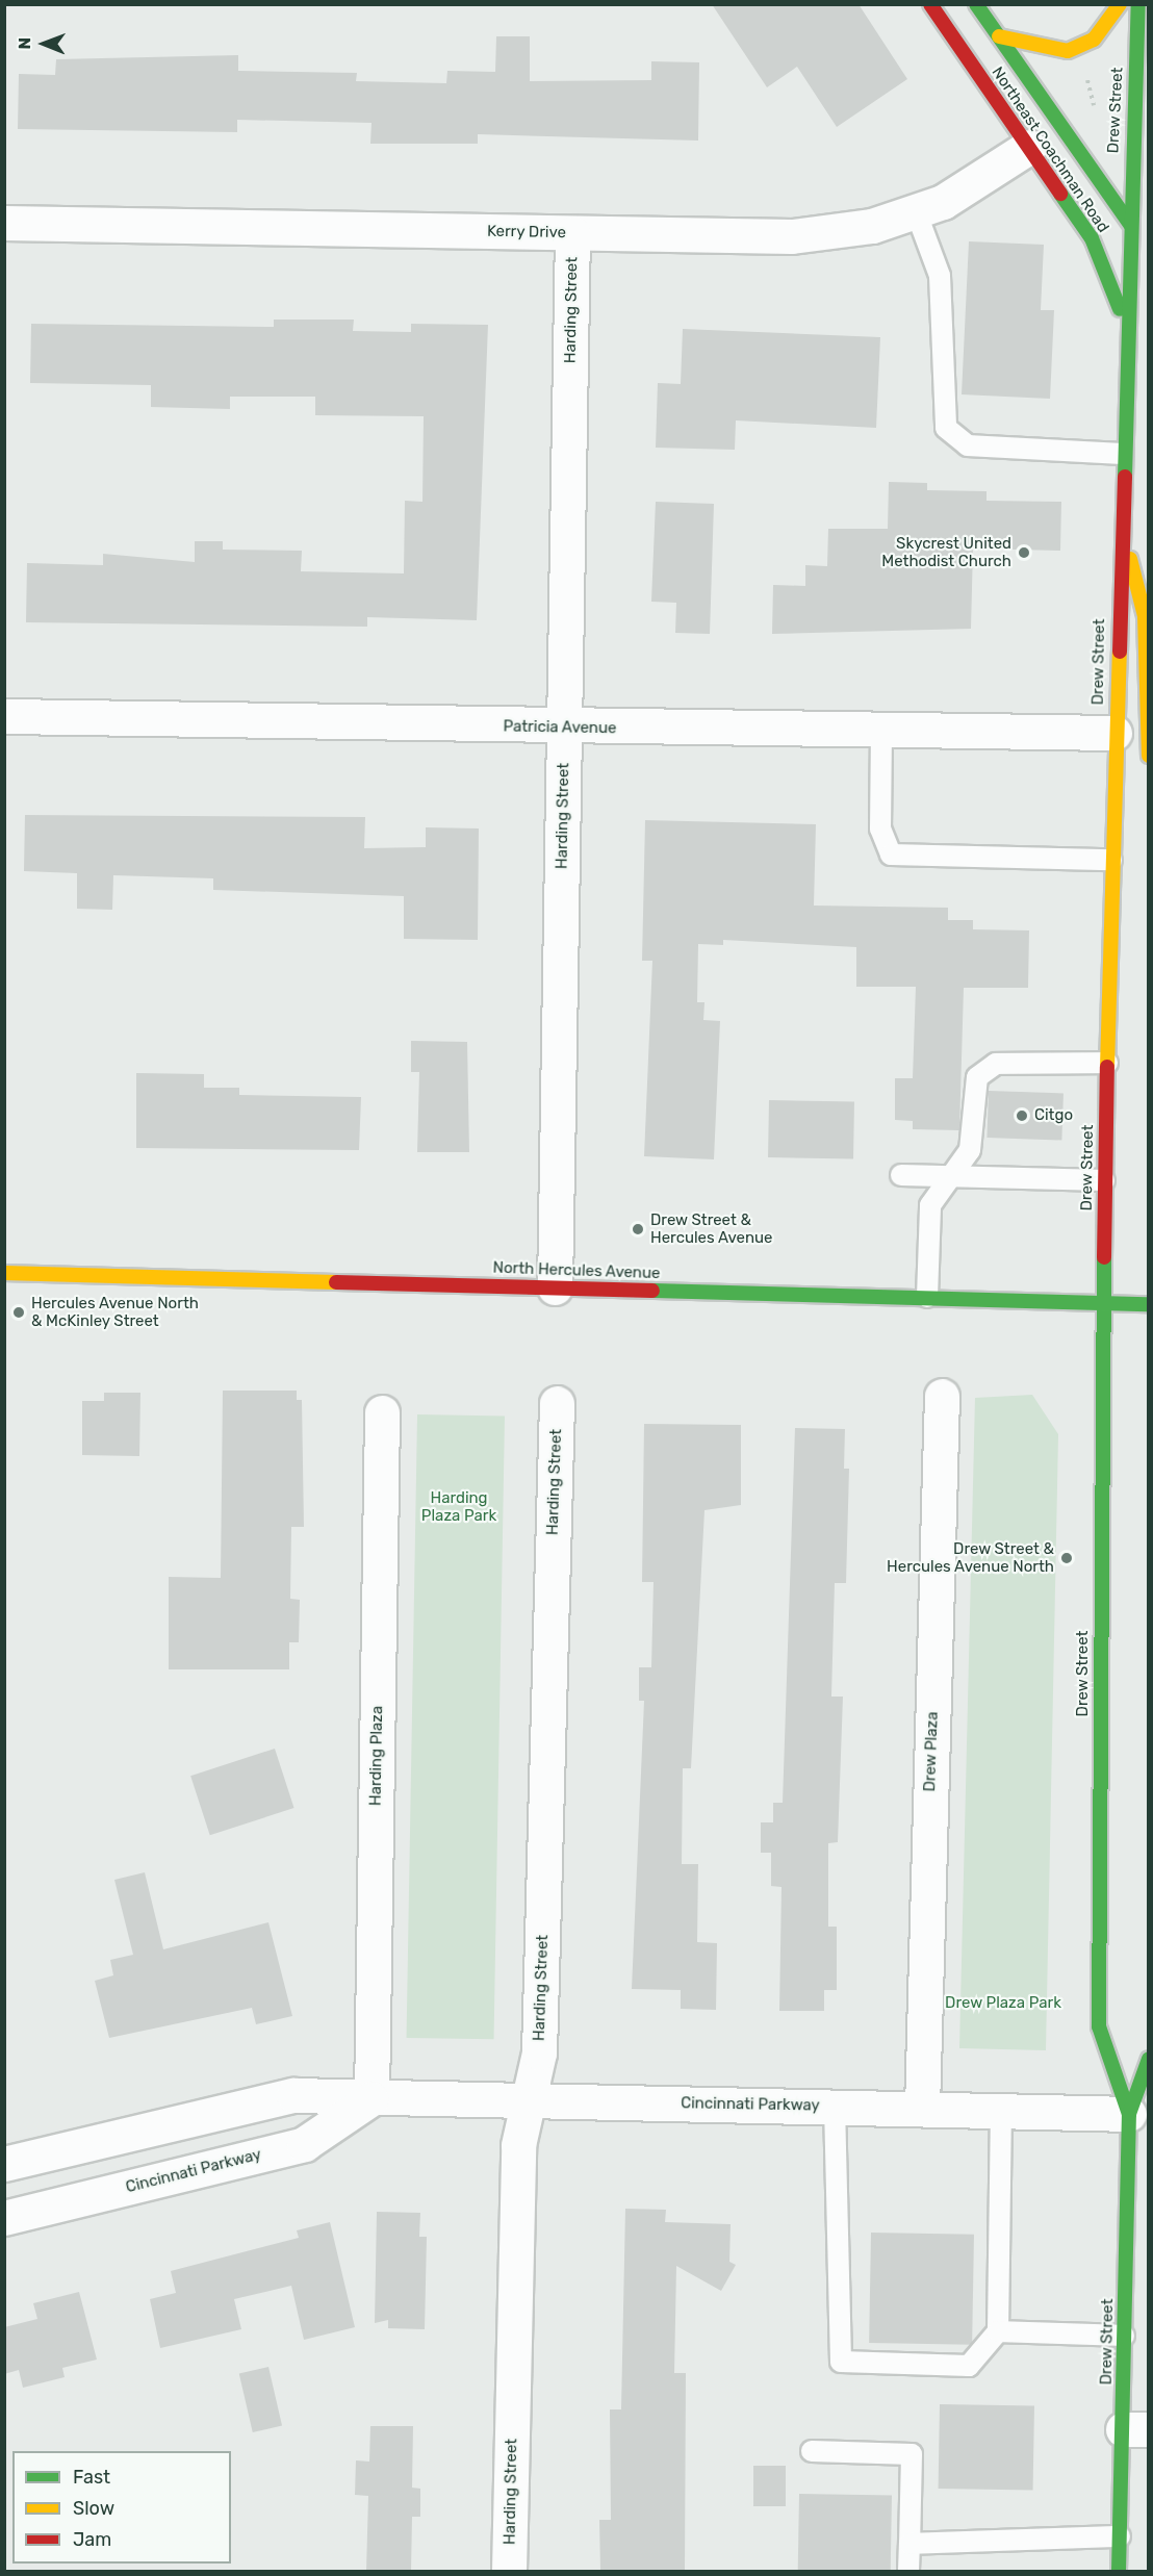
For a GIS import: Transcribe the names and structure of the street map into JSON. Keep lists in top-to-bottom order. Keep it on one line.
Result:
{"streets":{"main road":["Drew Street","Northeast Coachman Road","North Hercules Avenue"],"street":["Kerry Drive","Harding Street","Patricia Avenue","Drew Plaza","Harding Plaza","Cincinnati Parkway"]},"crossings":[["Drew Street","Northeast Coachman Road"],["Drew Street","Patricia Avenue"],["Drew Street","North Hercules Avenue"],["Drew Street","Cincinnati Parkway"],["Northeast Coachman Road","Kerry Drive"],["Kerry Drive","Harding Street"],["Harding Street","Patricia Avenue"],["Harding Street","North Hercules Avenue"],["Harding Street","Cincinnati Parkway"],["Drew Plaza","Cincinnati Parkway"],["Harding Plaza","Cincinnati Parkway"]],"parks":["Harding Plaza Park","Drew Plaza Park"],"places":["Skycrest United Methodist Church","Citgo","Drew Street & Hercules Avenue","Hercules Avenue North & McKinley Street","Drew Street & Hercules Avenue North"],"legend":["Fast","Slow","Jam"],"north":"left"}
